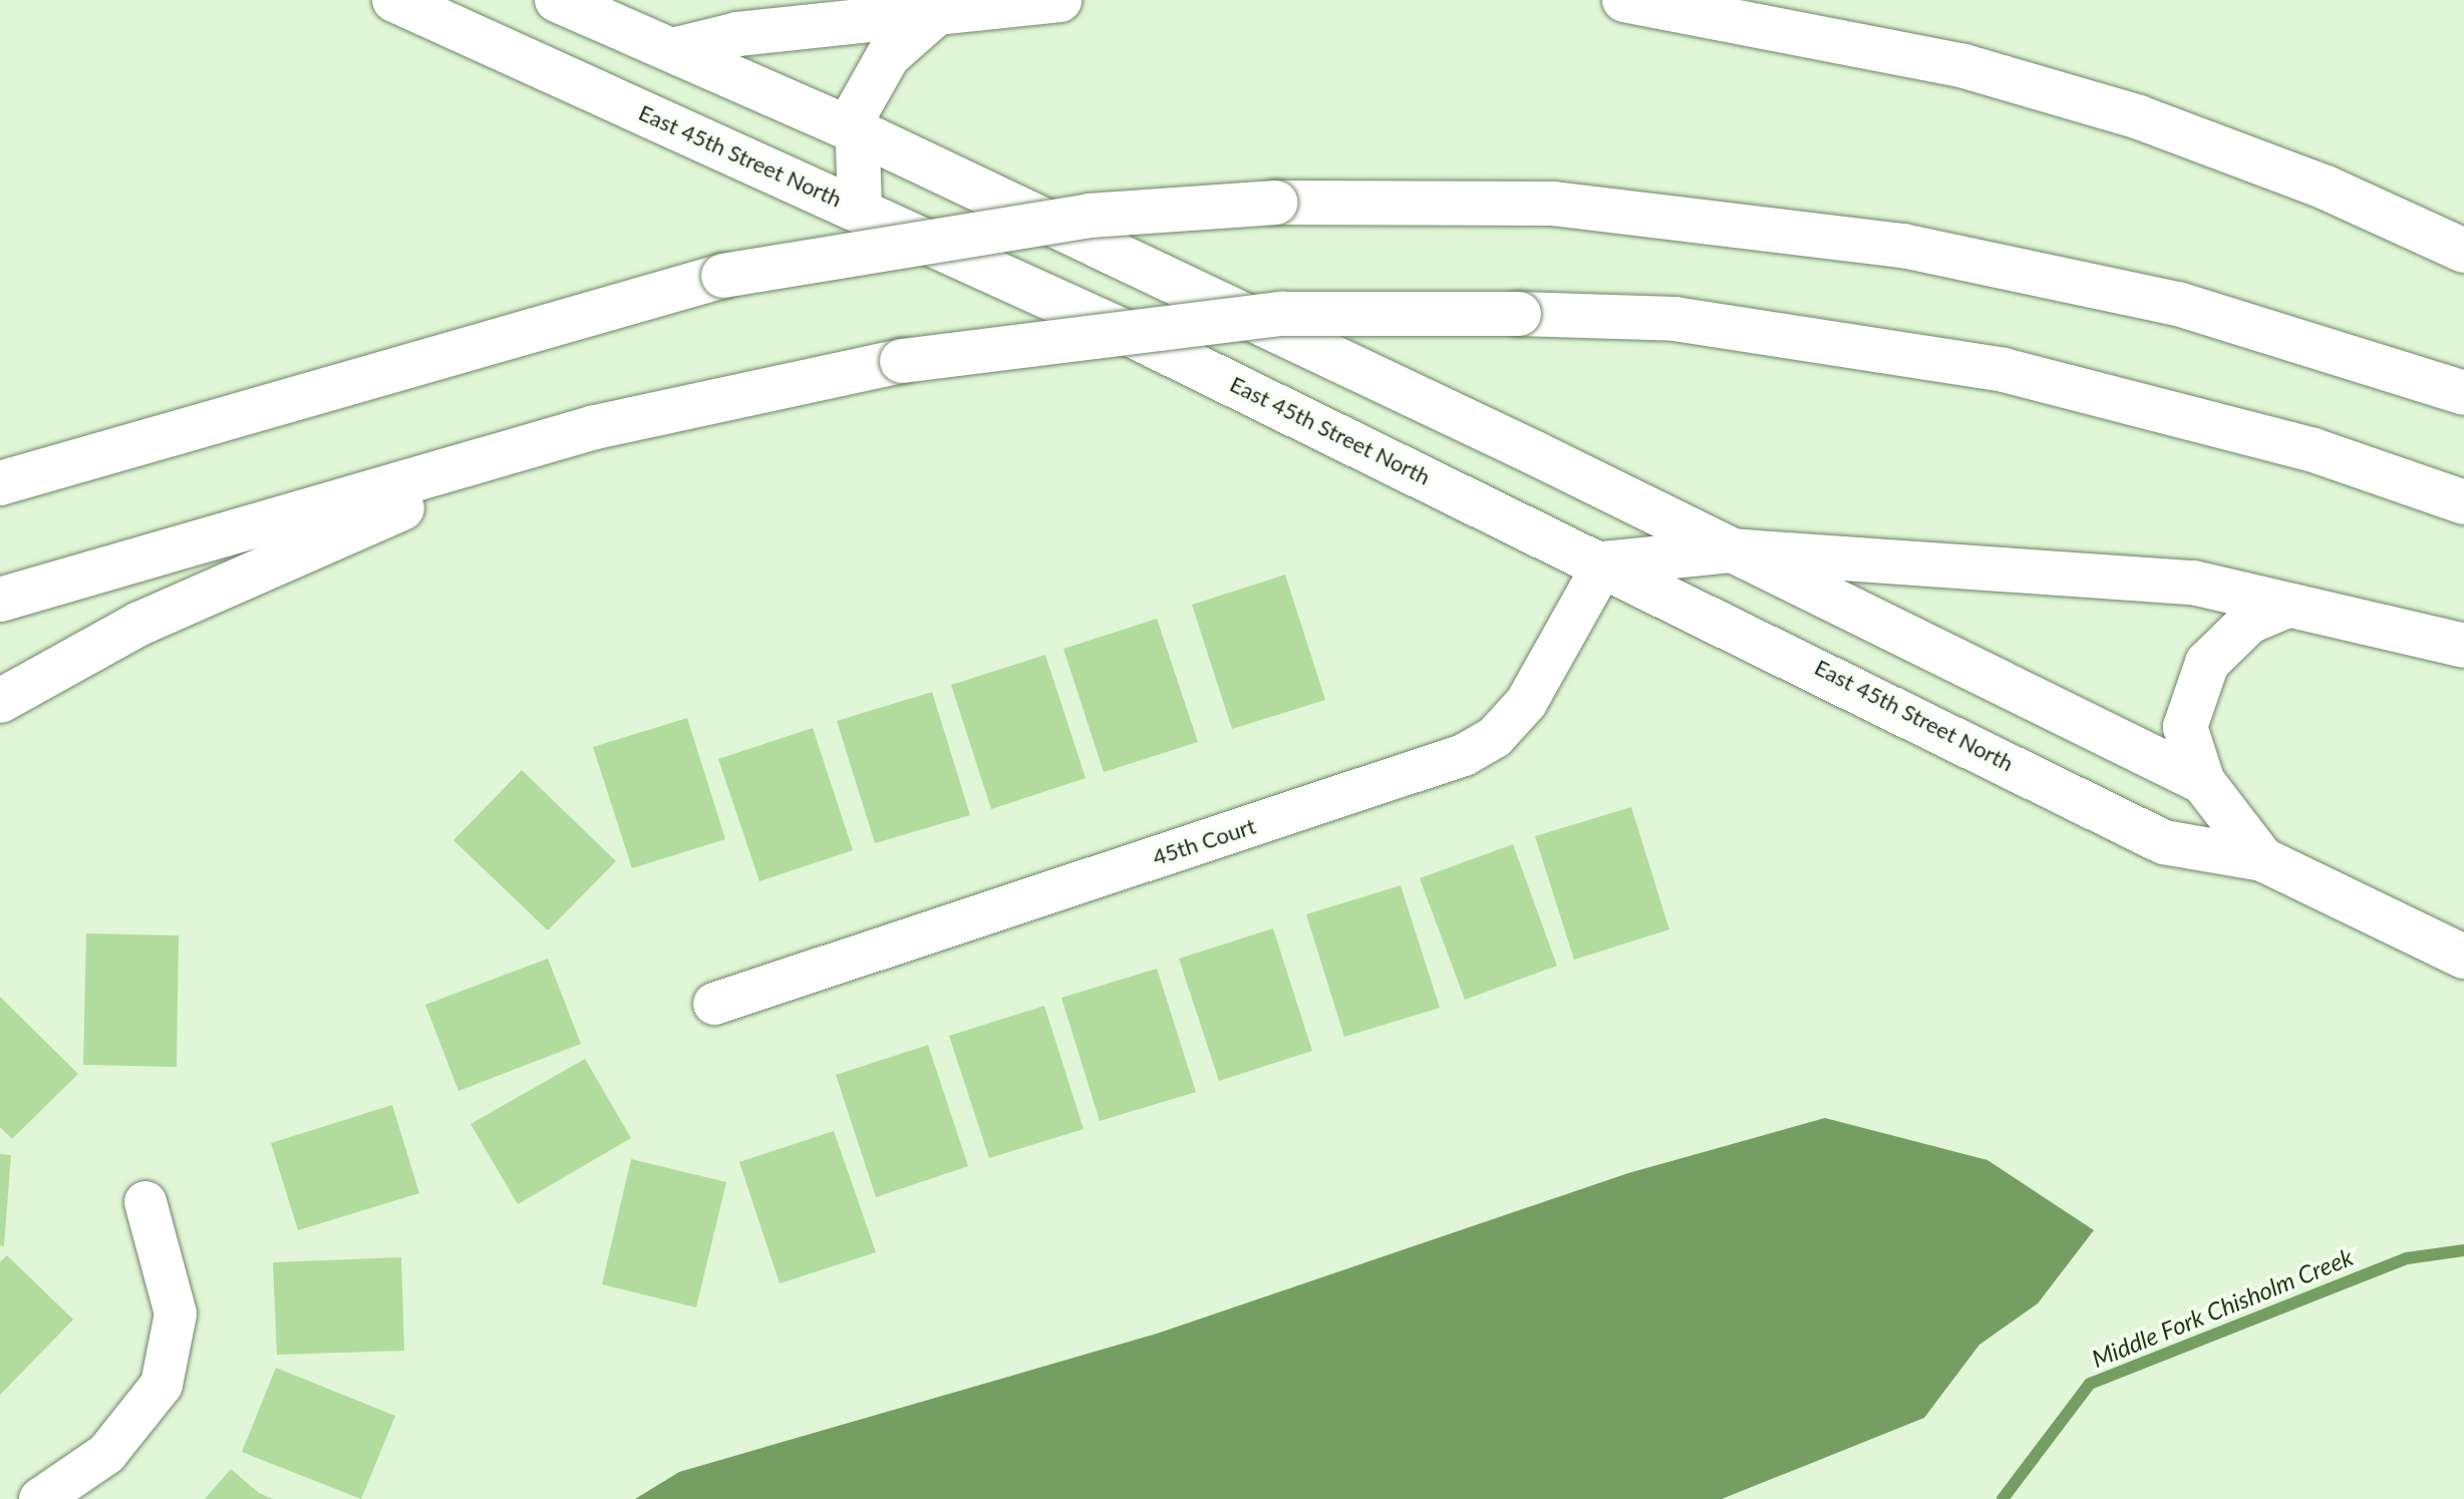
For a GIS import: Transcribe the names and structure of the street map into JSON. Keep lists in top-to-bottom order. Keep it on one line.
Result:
{"streets":{"main road":["East 45th Street North"],"street":["45th Court"]},"crossings":[["East 45th Street North","45th Court"]],"water":["Middle Fork Chisholm Creek"]}
